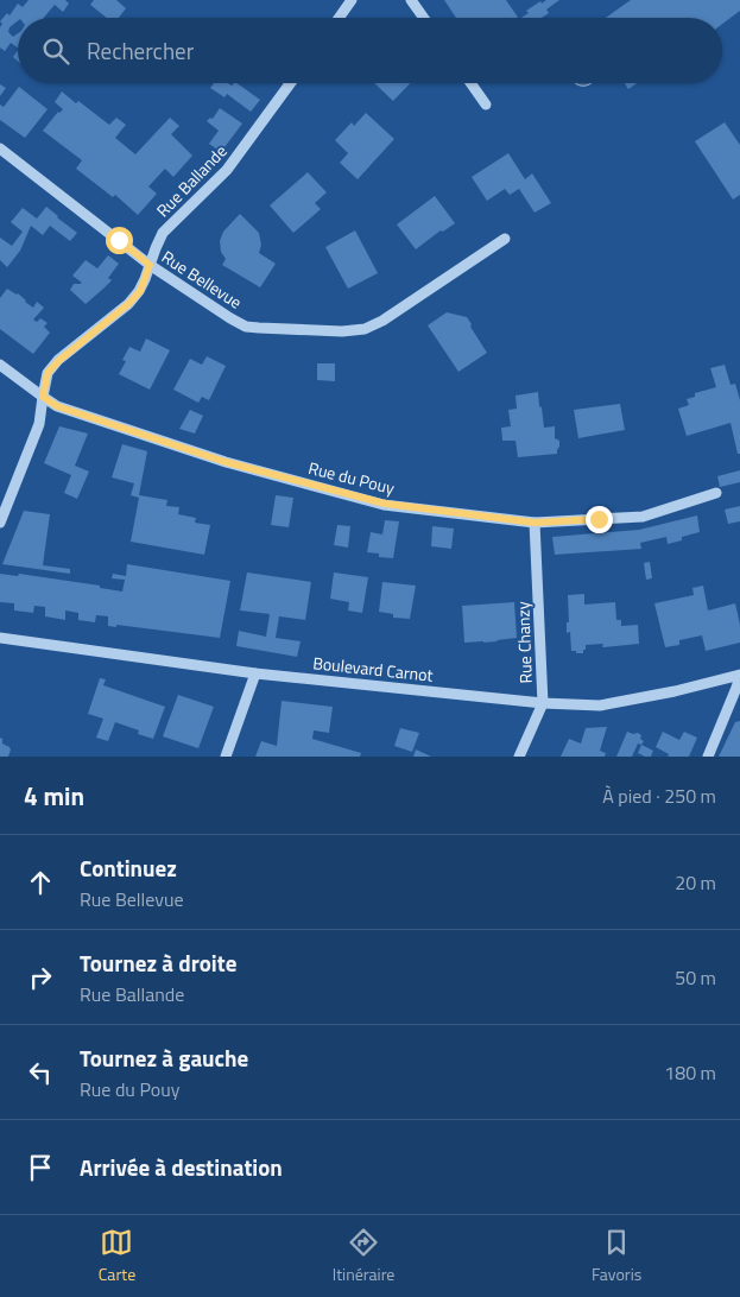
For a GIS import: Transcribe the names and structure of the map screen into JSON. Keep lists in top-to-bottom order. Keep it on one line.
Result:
{"streets":{"street":["Rue Ballande","Rue Bellevue","Rue du Pouy","Rue Chanzy","Boulevard Carnot"]},"crossings":[["Rue Ballande","Rue Bellevue"],["Rue Ballande","Rue du Pouy"],["Rue du Pouy","Rue Chanzy"],["Rue Chanzy","Boulevard Carnot"]],"page":{"search":"Rechercher","heading":["4 min","À pied · 250 m"],"list":[["Continuez","Rue Bellevue","20 m"],["Tournez à droite","Rue Ballande","50 m"],["Tournez à gauche","Rue du Pouy","180 m"],"Arrivée à destination"],"nav":["Carte","Itinéraire","Favoris"]}}
